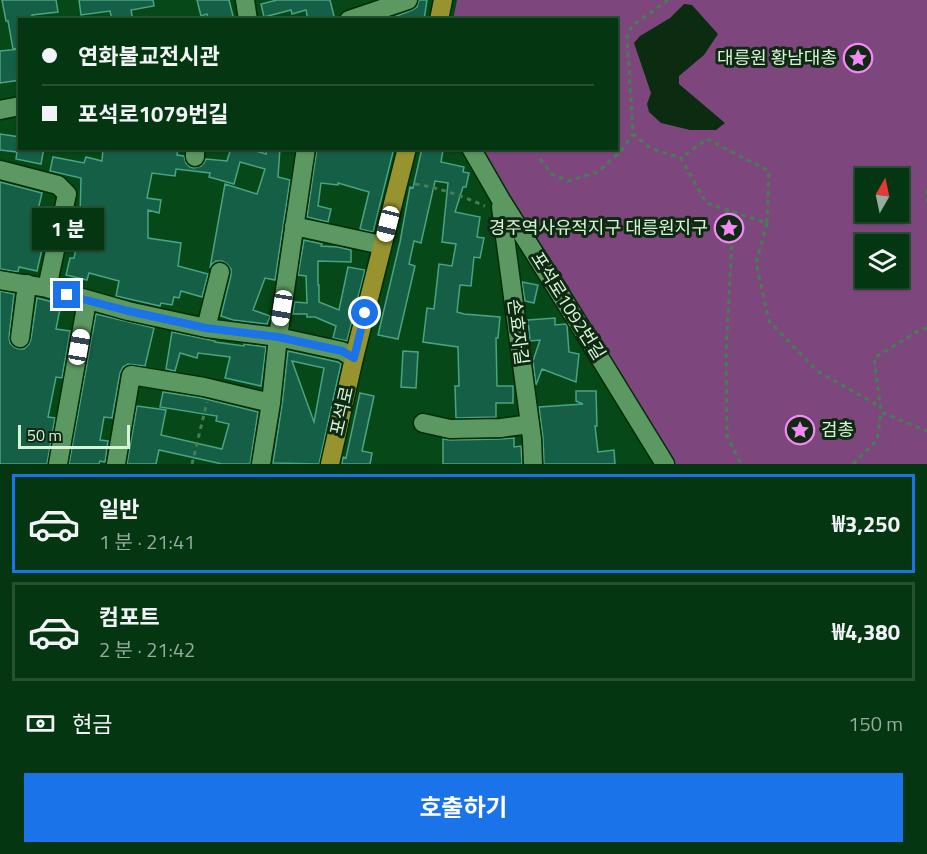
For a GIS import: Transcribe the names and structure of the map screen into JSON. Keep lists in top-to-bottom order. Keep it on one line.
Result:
{"streets":{"main road":["포석로"],"street":["포석로1092번길","손효자길"]},"crossings":[["포석로1092번길","손효자길"]],"places":{"place":["대릉원 황남대총","경주역사유적지구 대릉원지구","검총"]},"scale_bar":"50 m","north":"top","page":{"banner":["연화불교전시관","포석로1079번길"],"bubble":"1 분","scale":"50 m","list":[{"name":"일반","note":"1 분 · 21:41","value":"₩3,250"},{"name":"컴포트","note":"2 분 · 21:42","value":"₩4,380"}],"pay":["현금","150 m"],"buttons":"호출하기"}}
